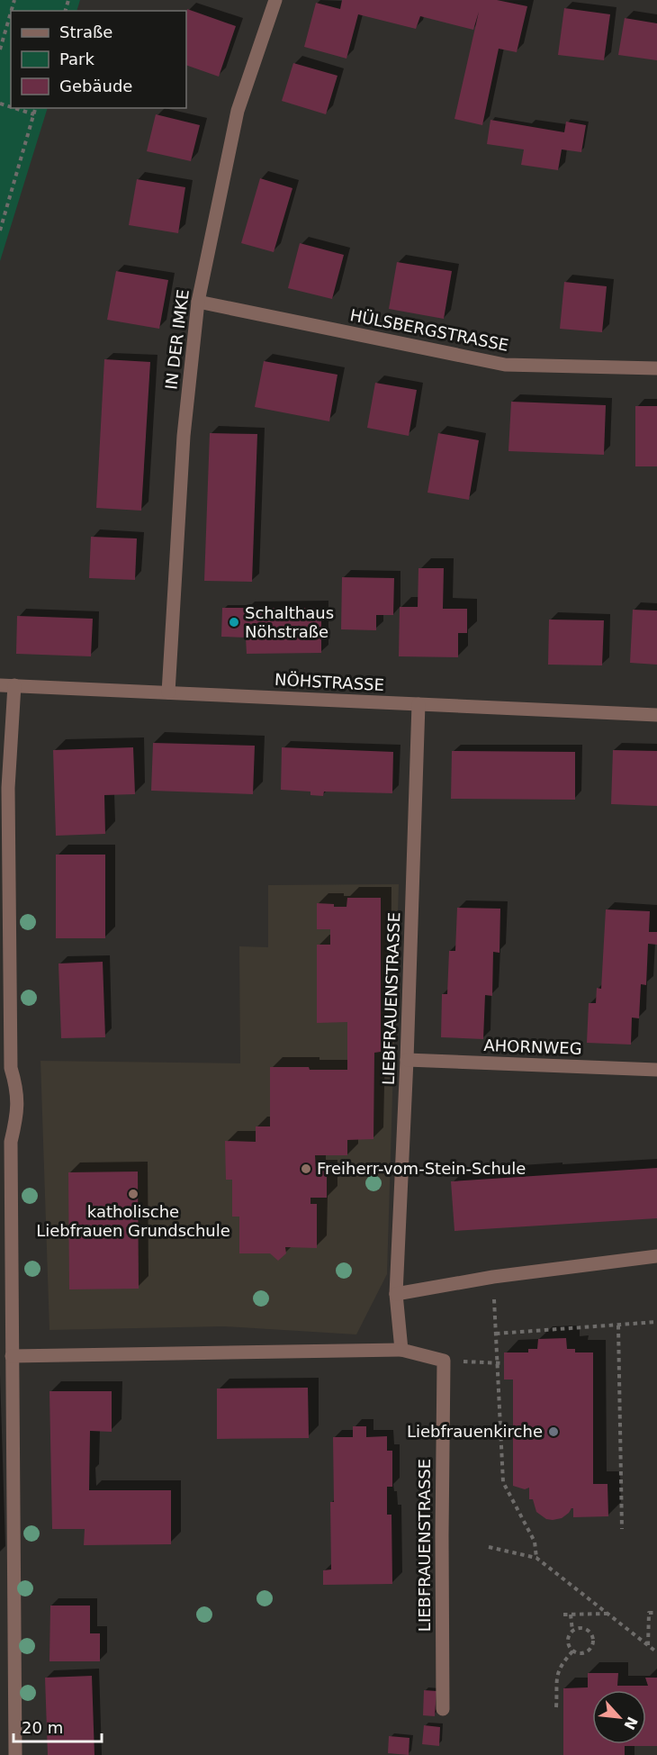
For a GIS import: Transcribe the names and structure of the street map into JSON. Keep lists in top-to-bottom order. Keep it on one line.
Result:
{"streets":{"street":["HÜLSBERGSTRASSE","IN DER IMKE","NÖHSTRASSE","LIEBFRAUENSTRASSE","AHORNWEG"]},"crossings":[["HÜLSBERGSTRASSE","IN DER IMKE"],["IN DER IMKE","NÖHSTRASSE"],["NÖHSTRASSE","LIEBFRAUENSTRASSE"],["LIEBFRAUENSTRASSE","AHORNWEG"]],"places":["Schalthaus Nöhstraße","Freiherr-vom-Stein-Schule","katholische Liebfrauen Grundschule","Liebfrauenkirche"],"legend":["Straße","Park","Gebäude"],"scale_bar":"20 m","north":"bottom right"}
